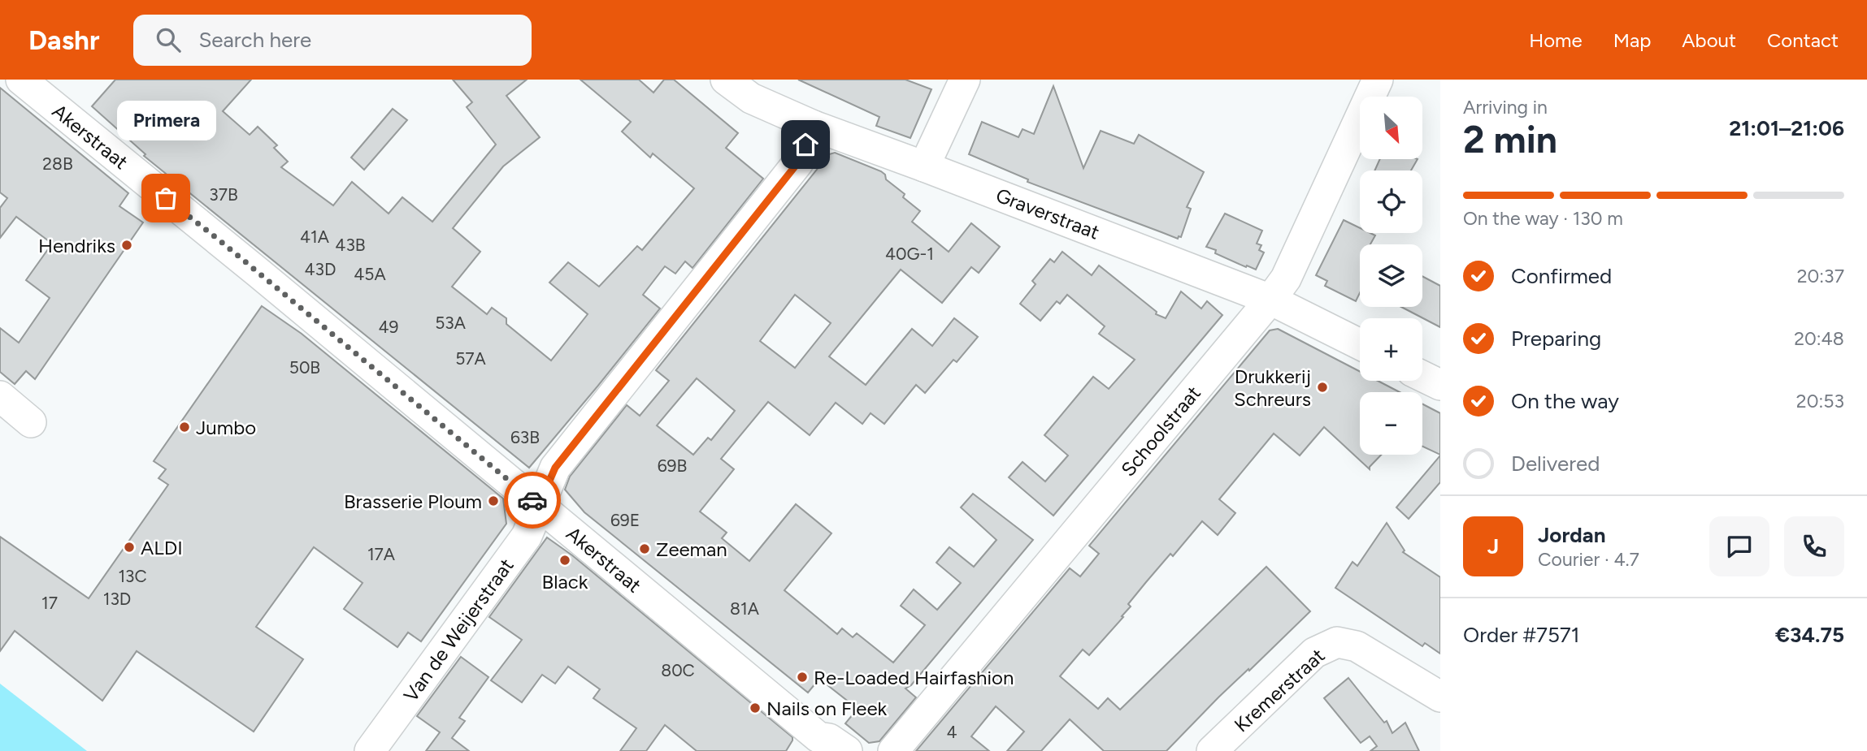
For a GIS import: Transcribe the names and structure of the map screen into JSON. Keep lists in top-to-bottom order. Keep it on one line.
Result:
{"streets":{"street":["Akerstraat","Graverstraat","Schoolstraat","Van de Weijerstraat","Kremerstraat"]},"crossings":[["Akerstraat","Van de Weijerstraat"],["Graverstraat","Schoolstraat"],["Graverstraat","Van de Weijerstraat"]],"places":["Primera","Hendriks","Drukkerij Schreurs","Jumbo","Brasserie Ploum","ALDI","Zeeman","Black","Re-Loaded Hairfashion","Nails on Fleek"],"house_numbers":["28B","37B","41A","43B","40G-1","43D","45A","53A","49","57A","50B","63B","69B","69E","17A","13C","13D","17","81A","80C","4"],"north":"bottom right","page":{"header":"Dashr","search":"Search here","nav":["Home","Map","About","Contact"],"heading":["2 min","Arriving in","21:01–21:06"],"panel":["Jordan","Courier · 4.7","Order #7571","€34.75"],"map_buttons":["+","−"],"bubble":"Primera","bar":"On the way · 130 m","list":[["Confirmed","20:37"],["Preparing","20:48"],["On the way","20:53"],"Delivered"],"round":"J"}}
